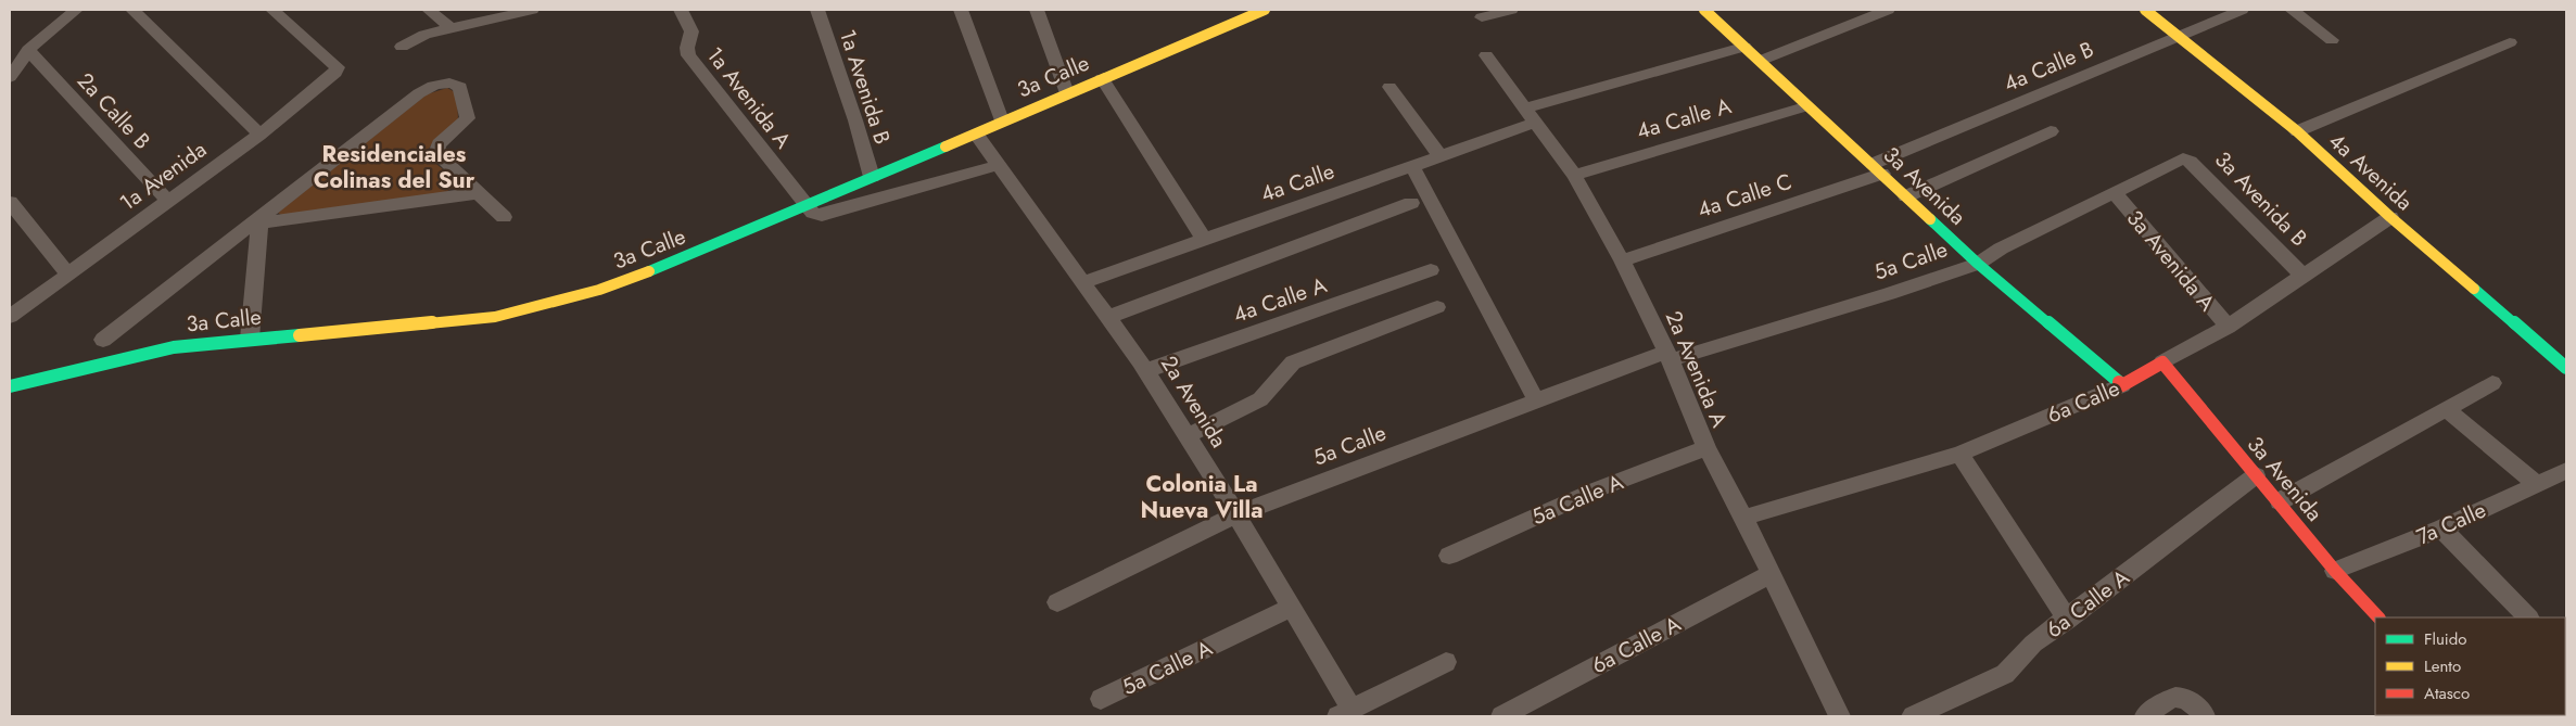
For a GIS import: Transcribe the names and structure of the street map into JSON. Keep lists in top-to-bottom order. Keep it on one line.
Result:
{"streets":{"street":["4a Calle B","3a Calle","1a Avenida B","1a Avenida A","2a Calle B","4a Calle A","4a Avenida","1a Avenida","4a Calle","3a Avenida","4a Calle C","3a Avenida B","5a Calle","3a Avenida A","2a Avenida A","2a Avenida","6a Calle","5a Calle A","7a Calle","6a Calle A"]},"crossings":[["4a Calle B","4a Avenida"],["4a Calle B","3a Avenida"],["4a Calle B","4a Calle C"],["3a Calle","1a Avenida B"],["3a Calle","1a Avenida A"],["3a Calle","2a Avenida"],["2a Calle B","1a Avenida"],["4a Calle A","3a Avenida"],["4a Calle A","2a Avenida A"],["4a Calle A","2a Avenida"],["4a Avenida","6a Calle"],["4a Calle","3a Avenida"],["4a Calle","2a Avenida A"],["4a Calle","2a Avenida"],["3a Avenida","4a Calle C"],["3a Avenida","5a Calle"],["3a Avenida","6a Calle"],["3a Avenida","7a Calle"],["3a Avenida","6a Calle A"],["4a Calle C","2a Avenida A"],["3a Avenida B","5a Calle"],["3a Avenida B","6a Calle"],["5a Calle","3a Avenida A"],["5a Calle","2a Avenida A"],["5a Calle","2a Avenida"],["3a Avenida A","6a Calle"],["2a Avenida A","6a Calle"],["2a Avenida A","5a Calle A"],["2a Avenida A","6a Calle A"],["2a Avenida","5a Calle A"]],"districts":["Residenciales Colinas del Sur","Colonia La Nueva Villa"],"legend":["Fluido","Lento","Atasco"]}
